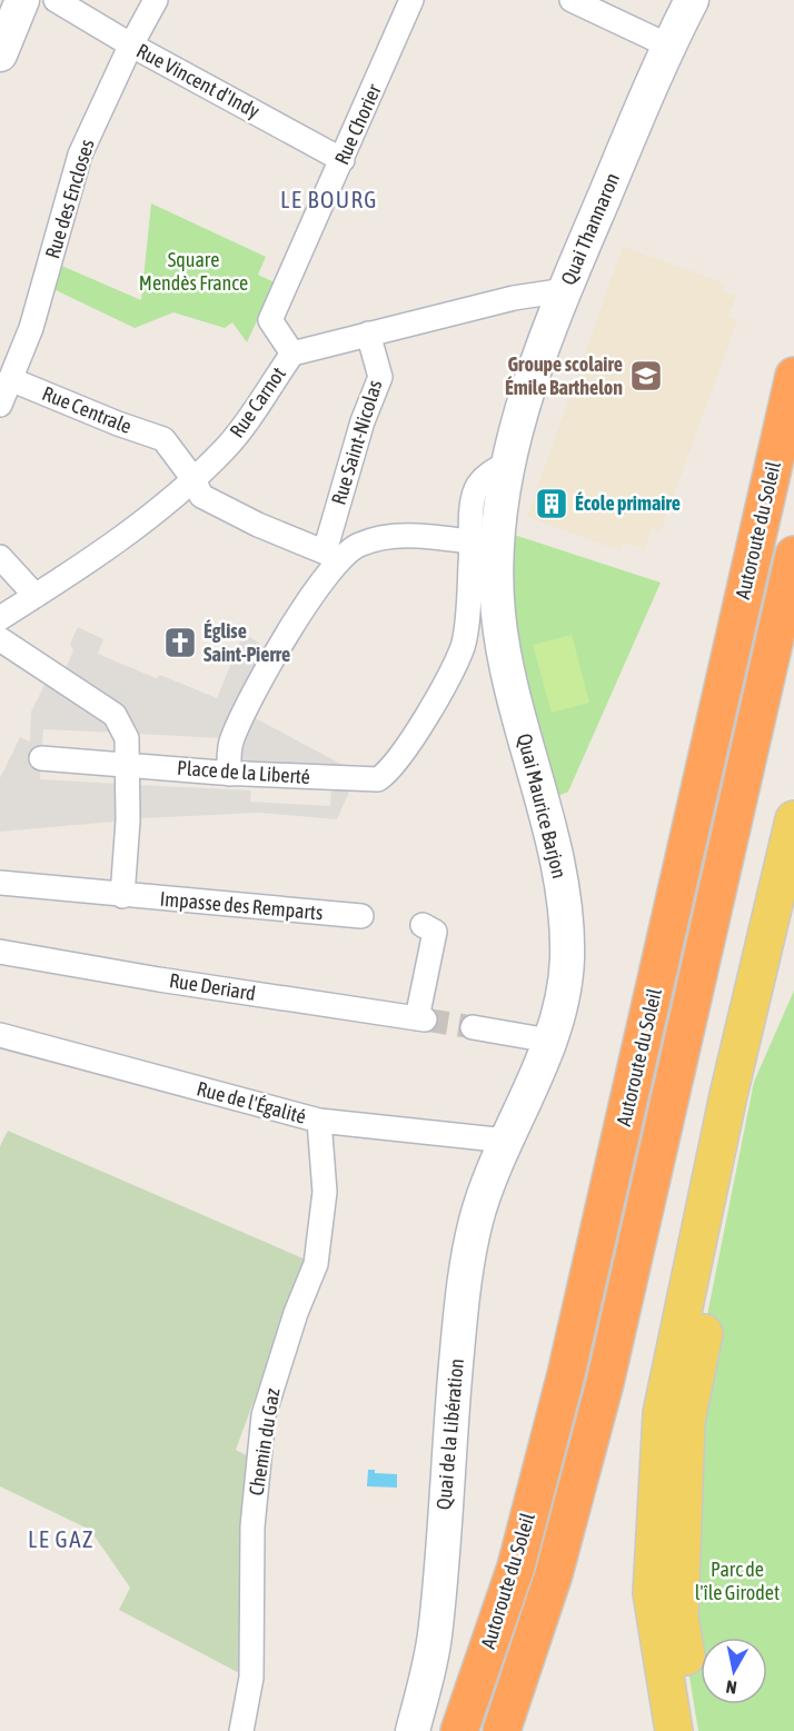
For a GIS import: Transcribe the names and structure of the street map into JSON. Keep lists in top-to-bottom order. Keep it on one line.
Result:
{"streets":{"highway":["Autoroute du Soleil"],"street":["Rue Vincent d'Indy","Rue Chorier","Rue des Encloses","Quai Thannaron","Rue Carnot","Rue Centrale","Rue Saint-Nicolas","Place de la Liberté","Quai Maurice Barjon","Impasse des Remparts","Rue Deriard","Rue de l'Égalité","Quai de la Libération","Chemin du Gaz"]},"crossings":[["Rue Vincent d'Indy","Rue Chorier"],["Rue Vincent d'Indy","Rue des Encloses"],["Rue Chorier","Rue Carnot"],["Rue des Encloses","Rue Centrale"],["Quai Thannaron","Rue Carnot"],["Quai Thannaron","Quai Maurice Barjon"],["Rue Carnot","Rue Centrale"],["Rue Carnot","Rue Saint-Nicolas"],["Quai Maurice Barjon","Rue de l'Égalité"],["Quai Maurice Barjon","Quai de la Libération"],["Rue de l'Égalité","Quai de la Libération"],["Rue de l'Égalité","Chemin du Gaz"]],"districts":["LE BOURG","LE GAZ"],"parks":["Square Mendès France","Parc de l'île Girodet"],"places":{"school or university":["Groupe scolaire Émile Barthelon"],"building":["École primaire"],"church":["Église Saint-Pierre"]},"north":"bottom"}
